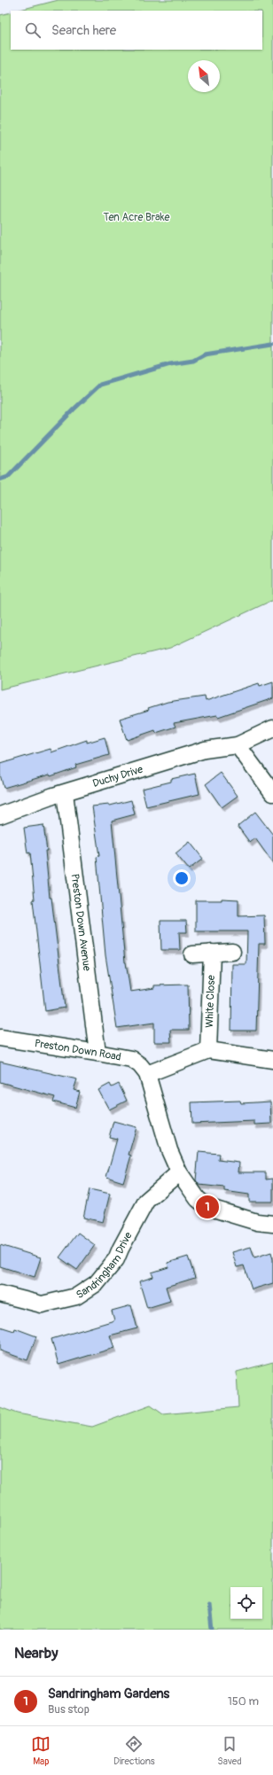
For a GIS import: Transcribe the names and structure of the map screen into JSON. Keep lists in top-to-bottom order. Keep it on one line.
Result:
{"streets":{"street":["Duchy Drive","Preston Down Avenue","White Close","Preston Down Road","Sandringham Drive"]},"crossings":[["Duchy Drive","Preston Down Avenue"],["Preston Down Avenue","Preston Down Road"]],"parks":["Ten Acre Brake"],"north":"top left","page":{"search":"Search here","pins":"1","heading":"Nearby","list":[{"mark":"1","name":"Sandringham Gardens","note":"Bus stop","value":"150 m"}],"nav":["Map","Directions","Saved"]}}
